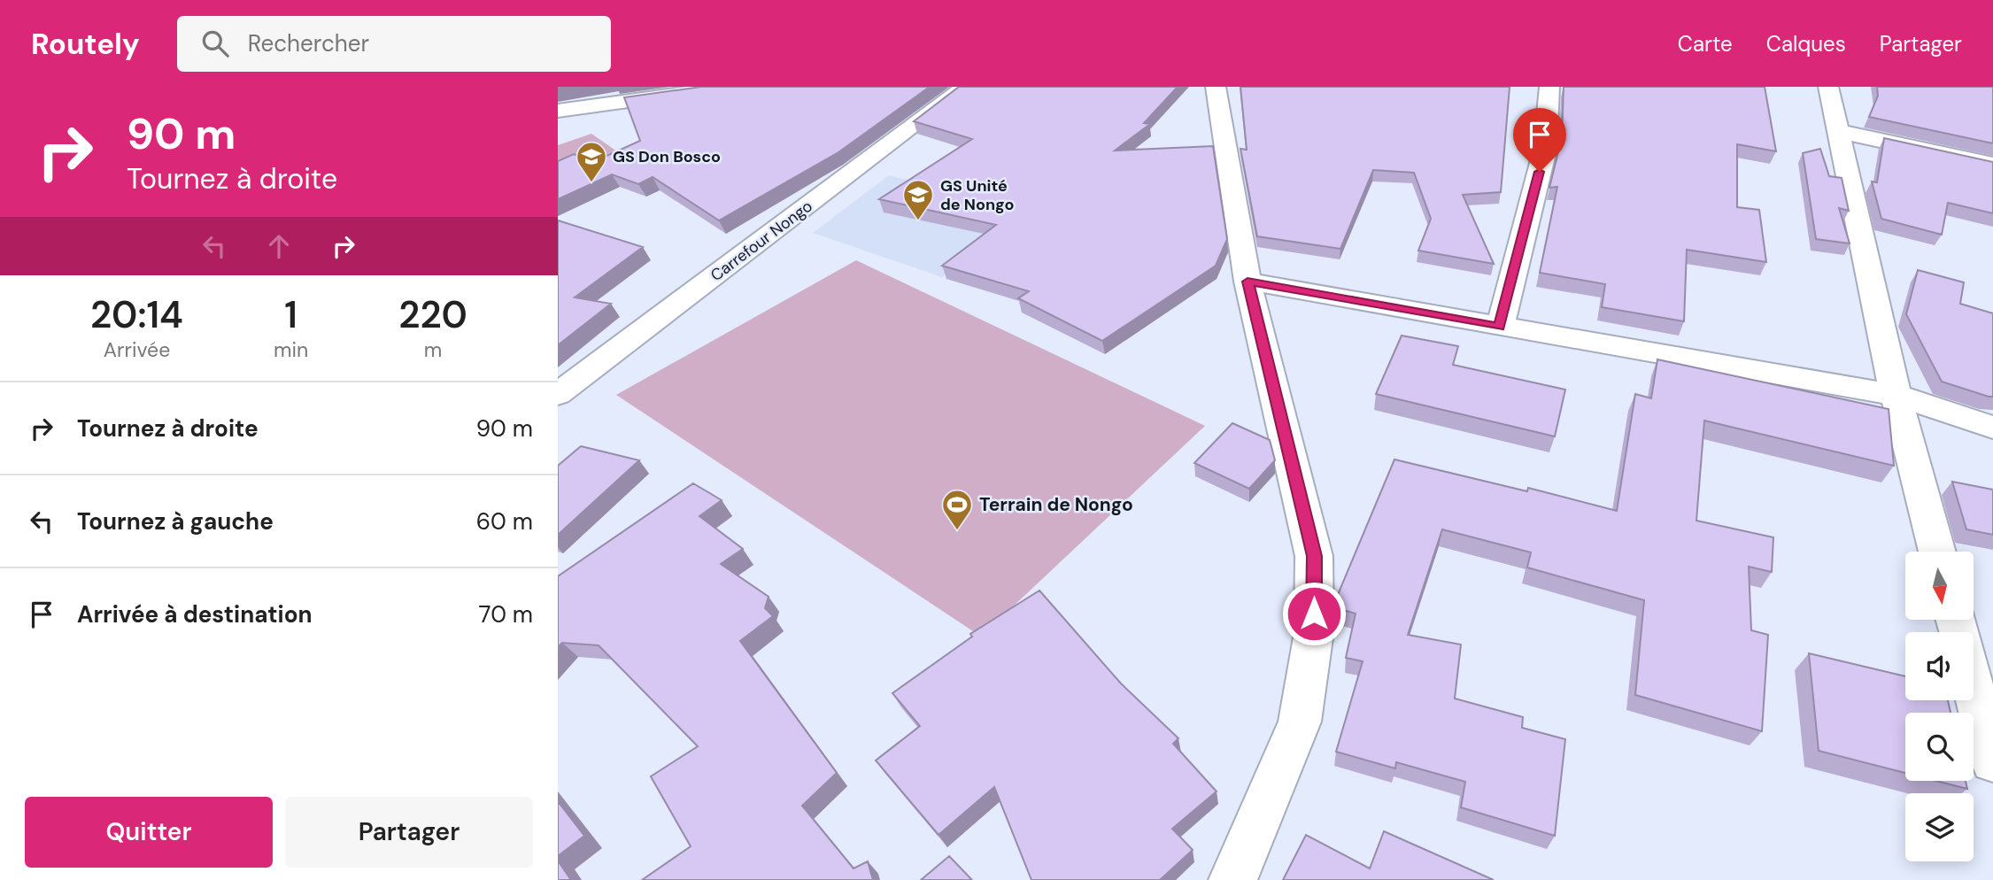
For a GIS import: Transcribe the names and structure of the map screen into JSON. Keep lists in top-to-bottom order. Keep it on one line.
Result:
{"streets":{"street":["Carrefour Nongo"]},"places":{"school or university":["GS Don Bosco","GS Unité de Nongo"],"sports":["Terrain de Nongo"]},"north":"bottom","page":{"header":"Routely","search":"Rechercher","nav":["Carte","Calques","Partager"],"turn":["90 m","Tournez à droite"],"eta":["20:14","Arrivée","1","min","220","m"],"list":[{"name":"Tournez à droite","value":"90 m"},{"name":"Tournez à gauche","value":"60 m"},{"name":"Arrivée à destination","value":"70 m"}],"buttons":["Quitter","Partager"]}}
